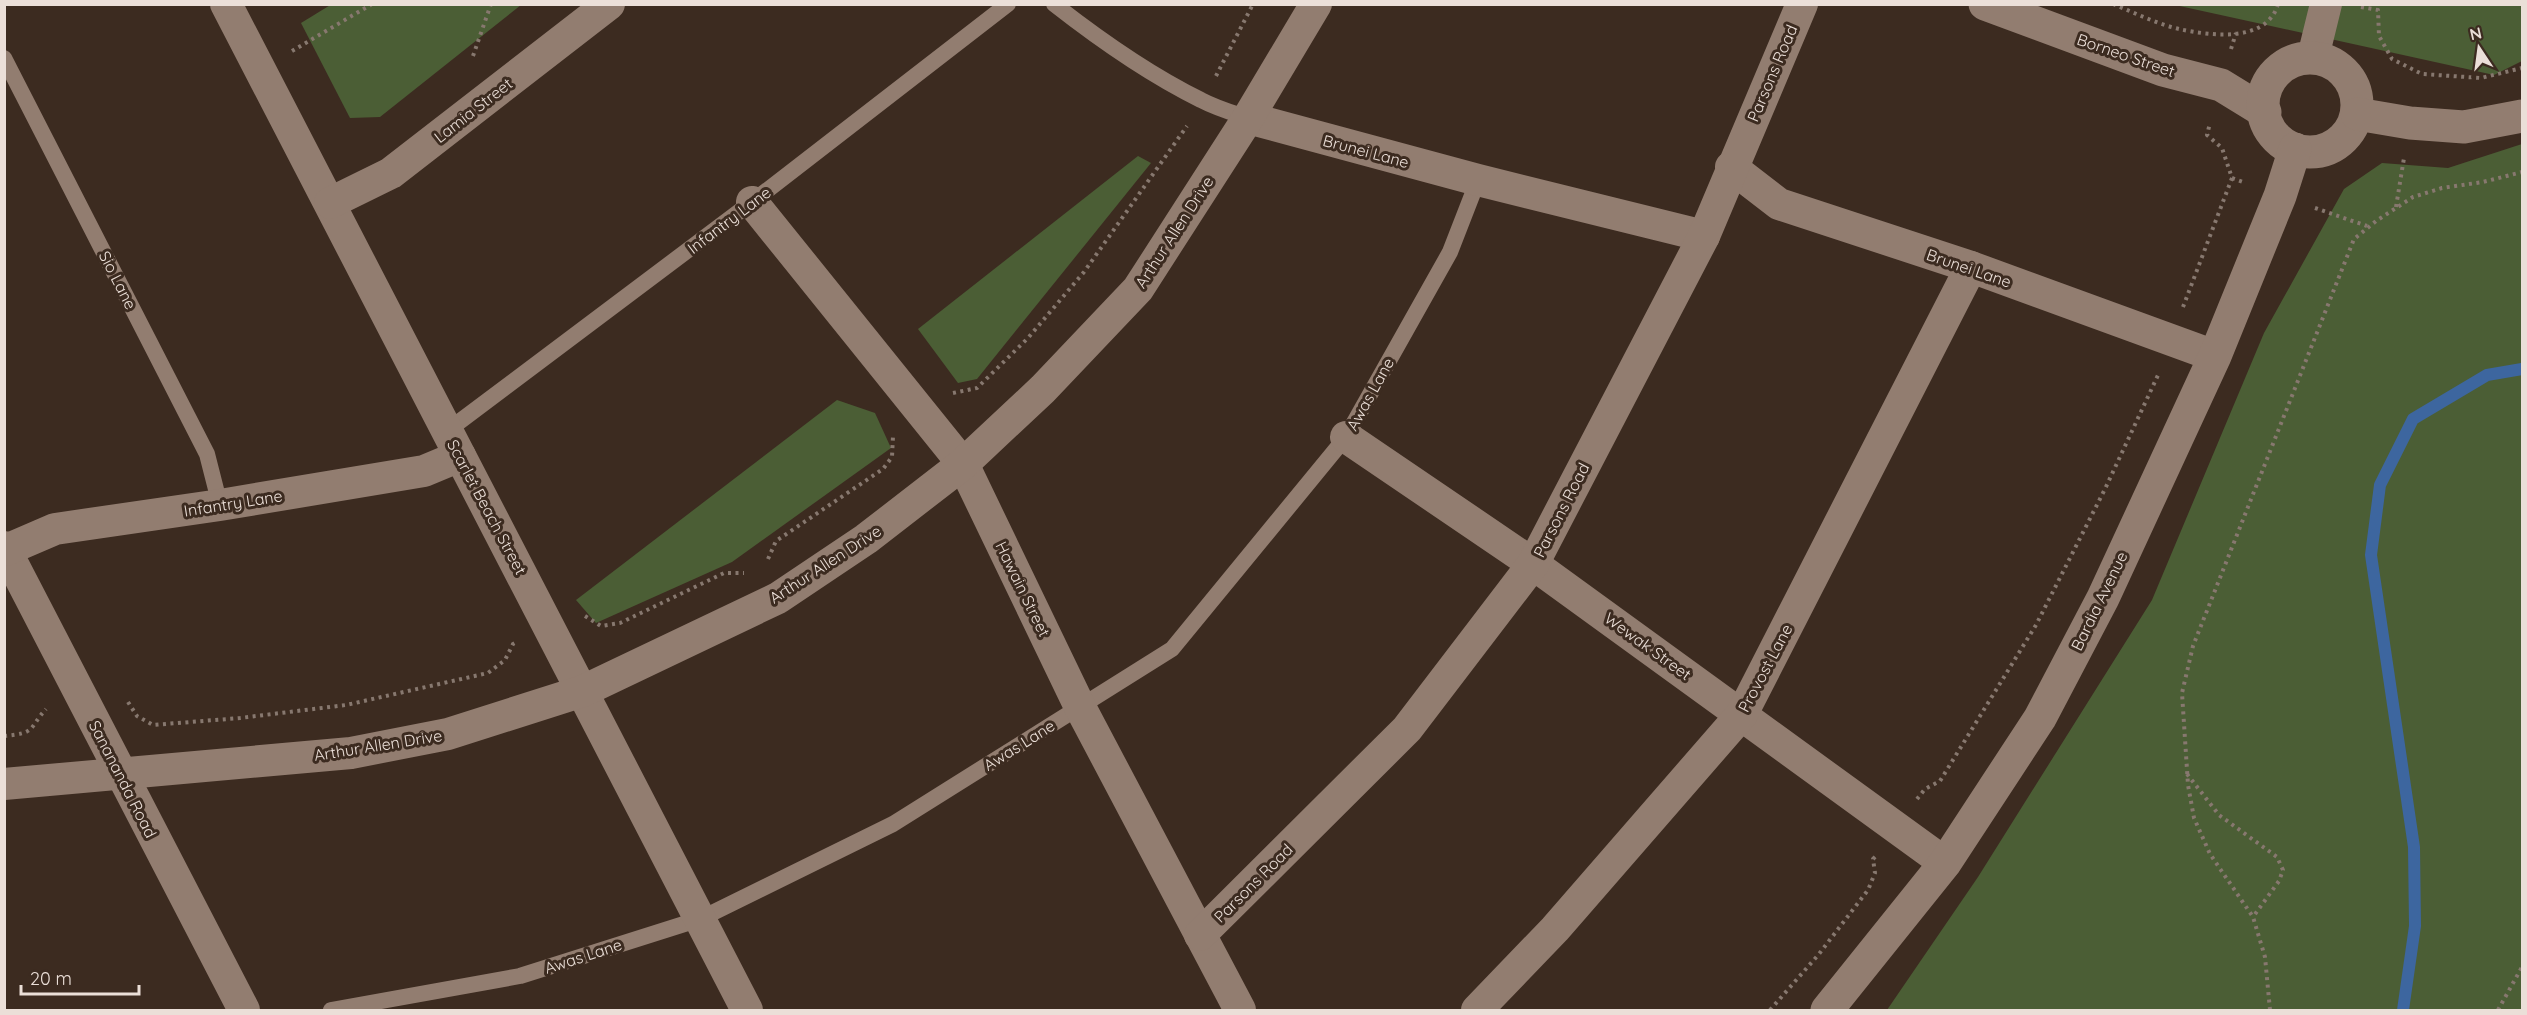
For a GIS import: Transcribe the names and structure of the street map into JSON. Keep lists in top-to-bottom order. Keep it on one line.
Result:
{"streets":{"street":["Borneo Street","Parsons Road","Lamia Street","Brunei Lane","Infantry Lane","Arthur Allen Drive","Scarlet Beach Street","Hawain Street","Bardia Avenue","Wewak Street","Provost Lane","Sanananda Road"],"lane":["Sio Lane","Awas Lane"]},"crossings":[["Borneo Street","Bardia Avenue"],["Parsons Road","Brunei Lane"],["Parsons Road","Hawain Street"],["Parsons Road","Wewak Street"],["Lamia Street","Scarlet Beach Street"],["Brunei Lane","Arthur Allen Drive"],["Brunei Lane","Awas Lane"],["Brunei Lane","Bardia Avenue"],["Brunei Lane","Provost Lane"],["Infantry Lane","Sio Lane"],["Infantry Lane","Scarlet Beach Street"],["Infantry Lane","Hawain Street"],["Infantry Lane","Sanananda Road"],["Arthur Allen Drive","Scarlet Beach Street"],["Arthur Allen Drive","Hawain Street"],["Arthur Allen Drive","Sanananda Road"],["Awas Lane","Scarlet Beach Street"],["Awas Lane","Hawain Street"],["Awas Lane","Wewak Street"],["Bardia Avenue","Wewak Street"],["Wewak Street","Provost Lane"]],"scale_bar":"20 m","north":"top"}
